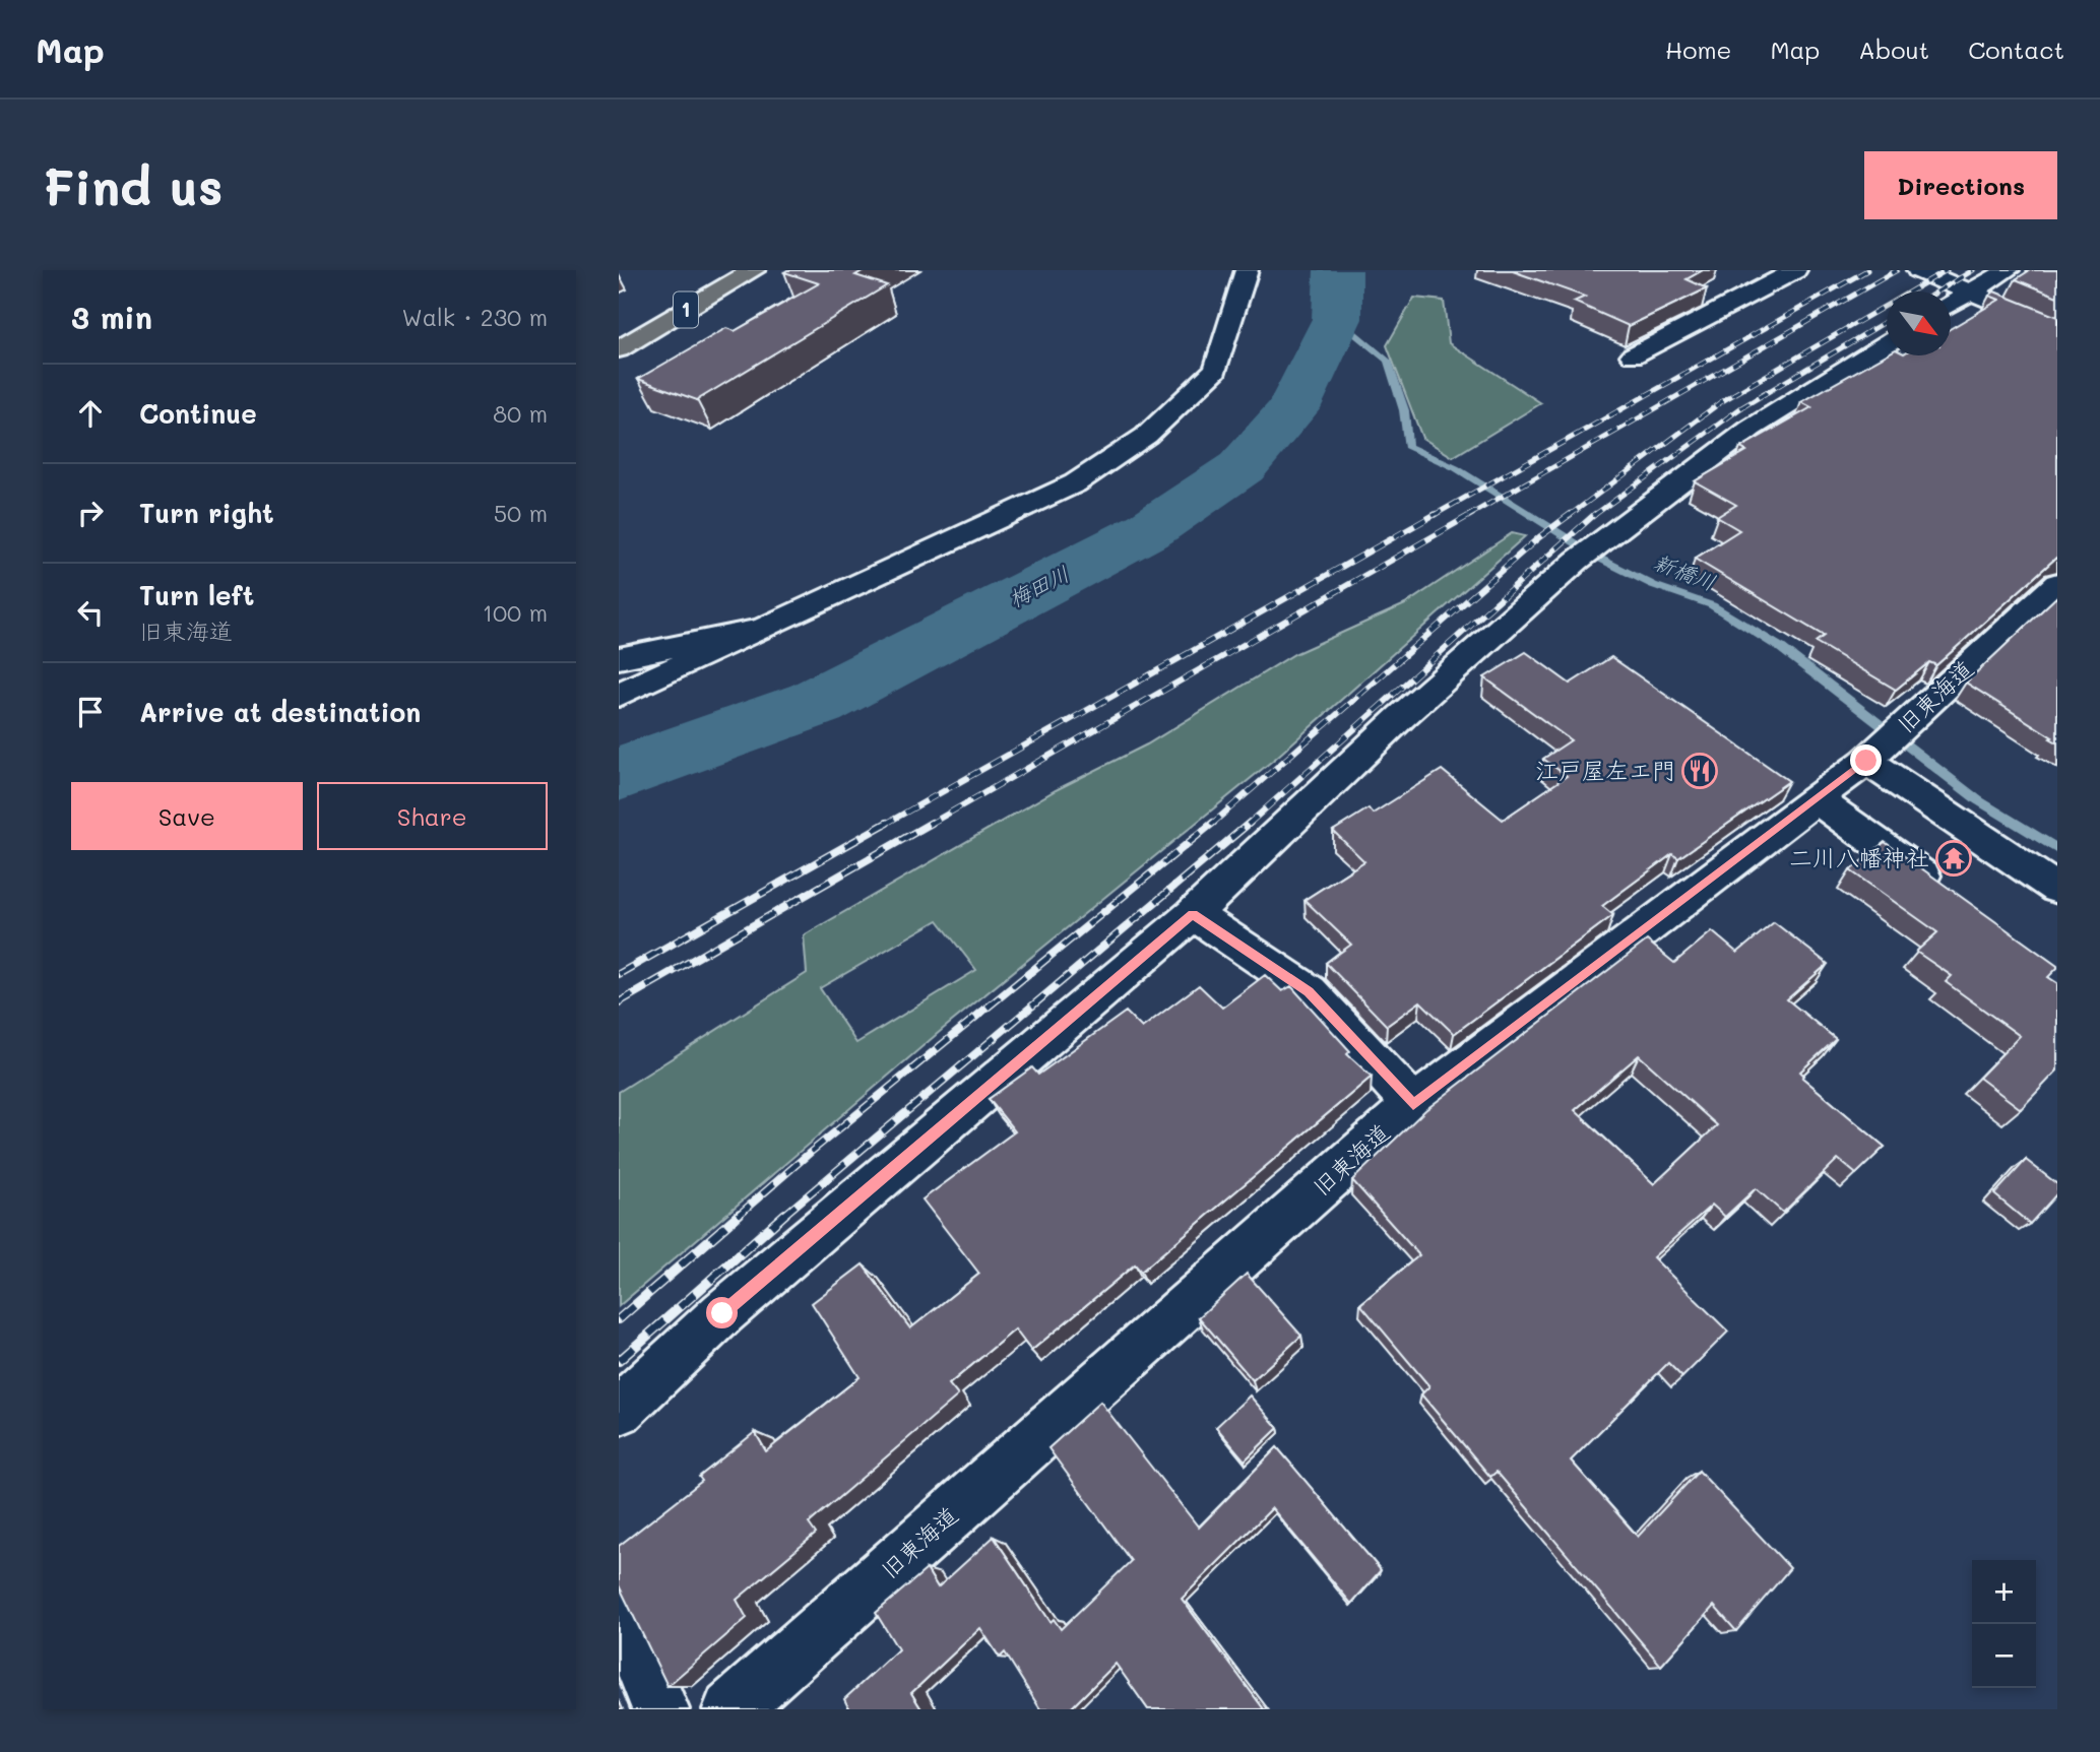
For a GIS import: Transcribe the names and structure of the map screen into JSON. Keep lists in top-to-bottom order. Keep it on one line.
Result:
{"streets":{"highway":["1"],"street":["旧東海道"]},"water":["新橋川","梅田川"],"places":{"restaurant":["江戸屋左エ門"],"temple":["二川八幡神社"]},"north":"bottom right","page":{"header":"Map","nav":["Home","Map","About","Contact"],"buttons":["Directions",["Save","Share"]],"title":"Find us","heading":["3 min","Walk · 230 m"],"list":[["Continue","80 m"],["Turn right","50 m"],["Turn left","旧東海道","100 m"],"Arrive at destination"],"map_buttons":["+","−"]}}
